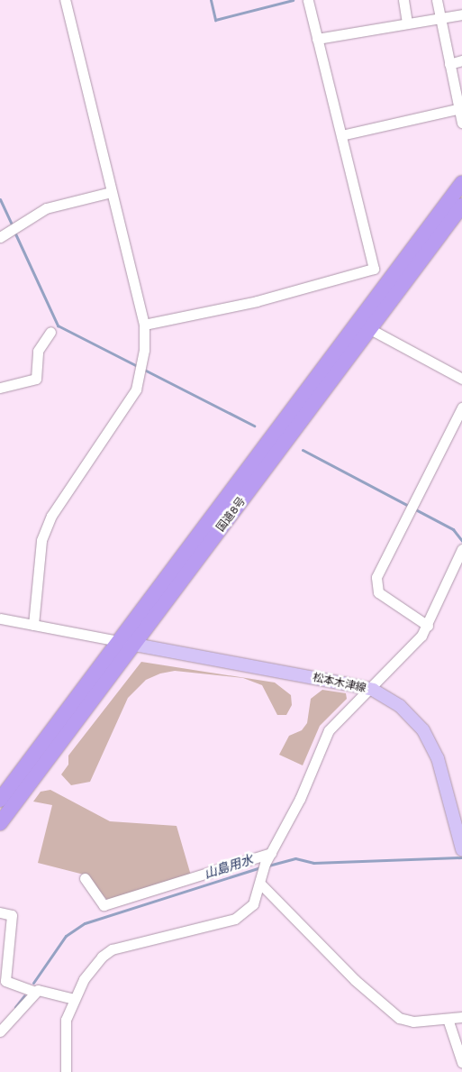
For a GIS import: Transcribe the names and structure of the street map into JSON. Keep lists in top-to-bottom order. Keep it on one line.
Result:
{"streets":{"highway":["国道8号"],"main road":["松本木津線"]},"crossings":[["国道8号","松本木津線"]],"water":["山島用水"]}
